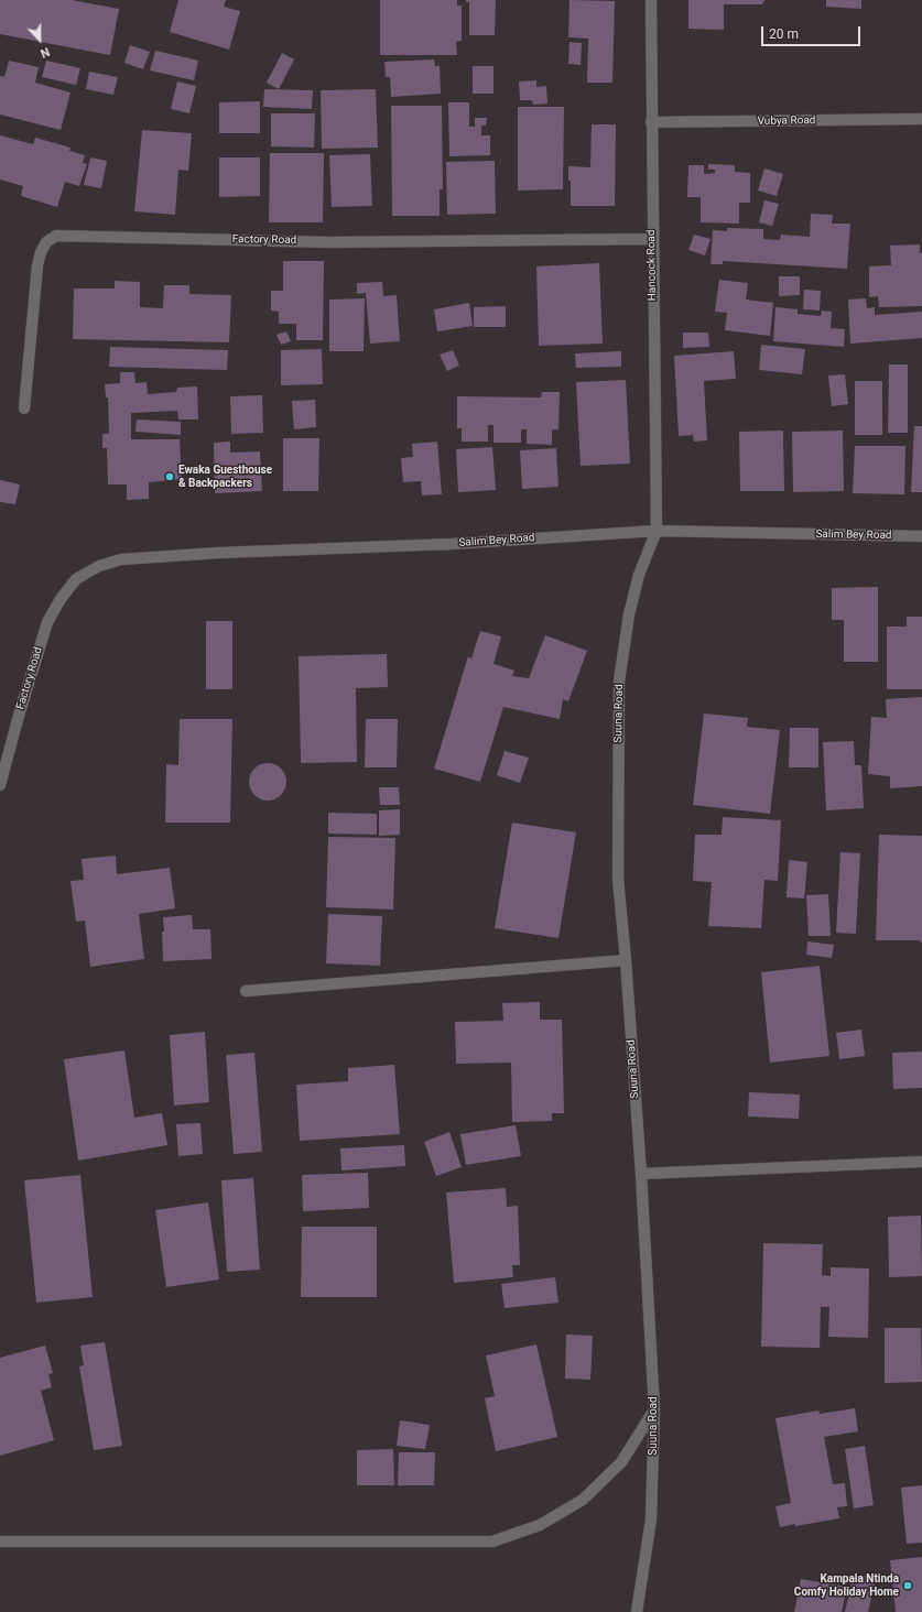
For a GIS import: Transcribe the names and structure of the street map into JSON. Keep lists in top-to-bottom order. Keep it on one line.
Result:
{"streets":{"street":["Vubya Road","Factory Road","Hancock Road","Salim Bey Road","Suuna Road"]},"crossings":[["Vubya Road","Hancock Road"],["Factory Road","Hancock Road"],["Factory Road","Salim Bey Road"],["Hancock Road","Salim Bey Road"],["Hancock Road","Suuna Road"],["Salim Bey Road","Suuna Road"]],"places":["Ewaka Guesthouse & Backpackers","Kampala Ntinda Comfy Holiday Home"],"scale_bar":"20 m","north":"bottom"}
